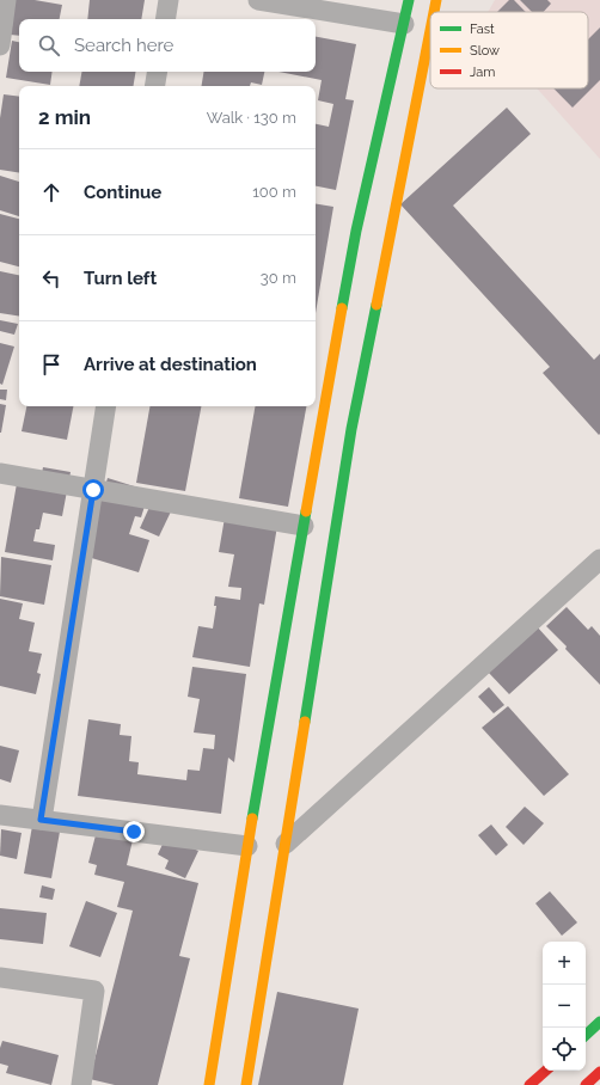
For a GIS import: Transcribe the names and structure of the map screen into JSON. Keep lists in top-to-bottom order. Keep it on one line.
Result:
{"legend":["Fast","Slow","Jam"],"page":{"search":"Search here","heading":["2 min","Walk · 130 m"],"list":[["Continue","100 m"],["Turn left","30 m"],"Arrive at destination"],"map_buttons":["+","−"]}}
